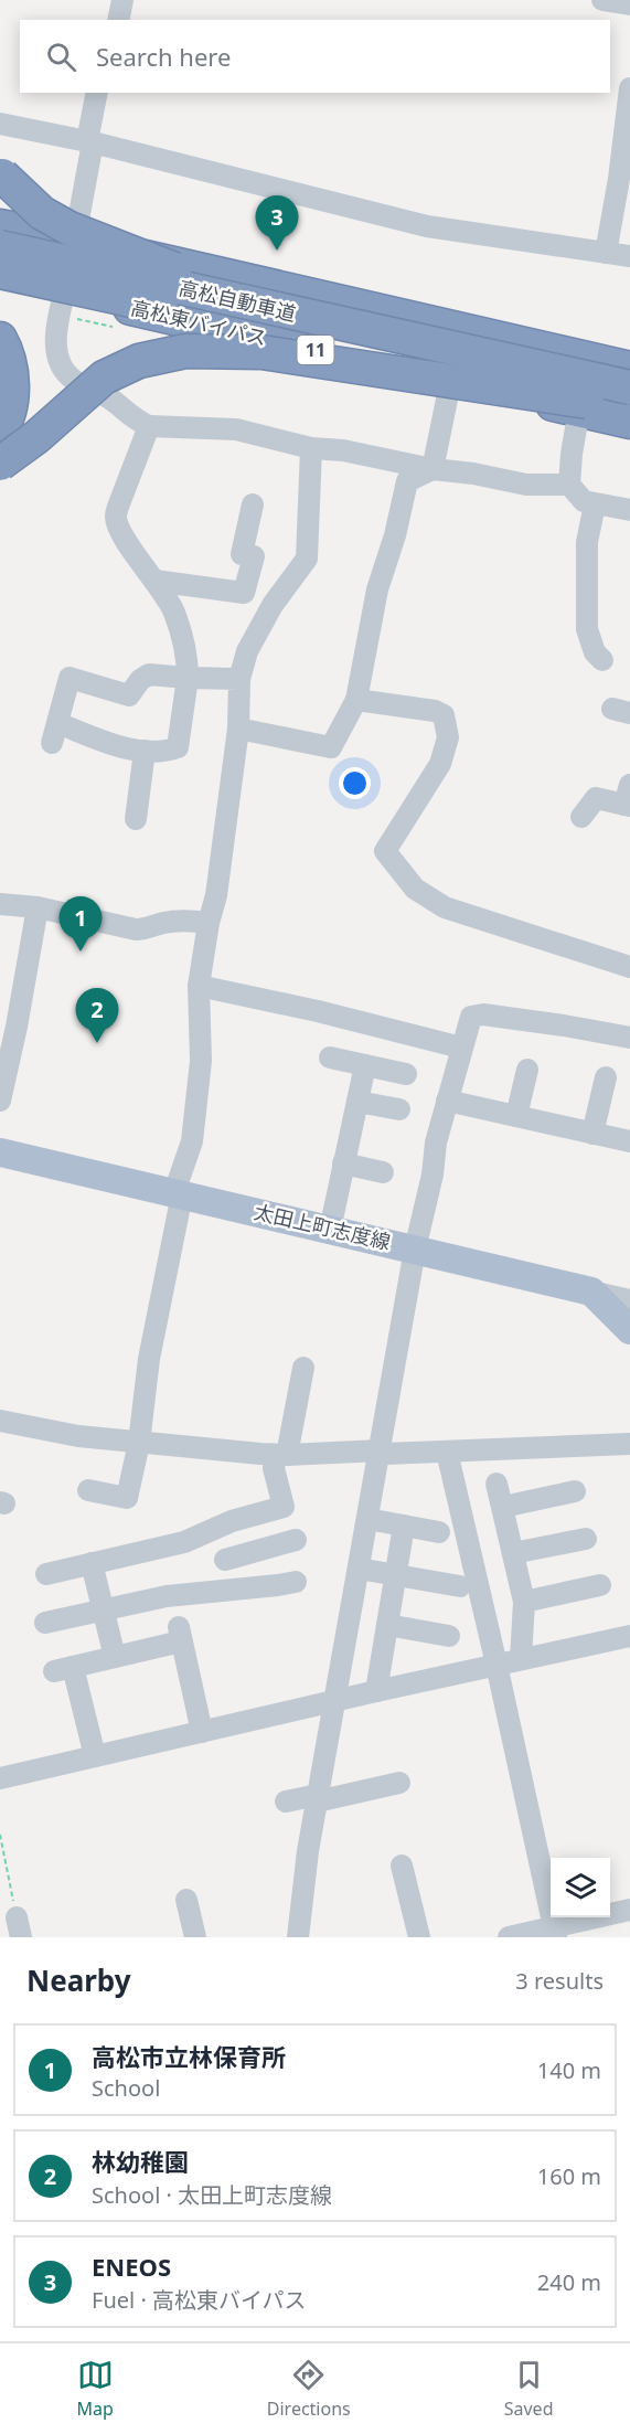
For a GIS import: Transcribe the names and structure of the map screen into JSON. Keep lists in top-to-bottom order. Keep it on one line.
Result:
{"streets":{"highway":["高松自動車道","高松東バイパス","11"],"main road":["太田上町志度線"]},"page":{"search":"Search here","pins":["3","1","2"],"heading":["Nearby","3 results"],"list":[{"mark":"1","name":"高松市立林保育所","note":"School","value":"140 m"},{"mark":"2","name":"林幼稚園","note":"School · 太田上町志度線","value":"160 m"},{"mark":"3","name":"ENEOS","note":"Fuel · 高松東バイパス","value":"240 m"}],"nav":["Map","Directions","Saved"]}}
